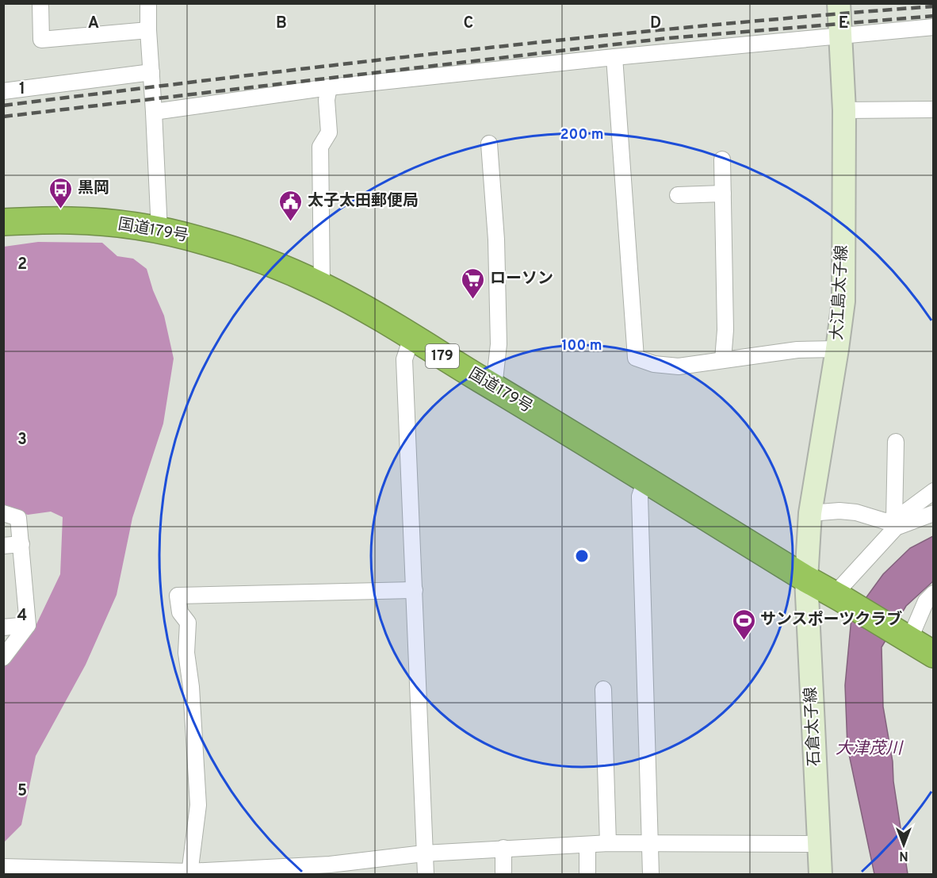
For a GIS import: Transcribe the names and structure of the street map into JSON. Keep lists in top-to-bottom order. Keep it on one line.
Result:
{"streets":{"highway":["国道179号","179"],"main road":["大江島太子線","石倉太子線"]},"crossings":[["国道179号","大江島太子線"],["国道179号","石倉太子線"],["大江島太子線","石倉太子線"]],"water":["大津茂川"],"places":{"bus stop":["黒岡"],"public building":["太子太田郵便局"],"supermarket":["ローソン"],"sports":["サンスポーツクラブ"]},"north":"bottom","grid":{"columns":["A","B","C","D","E"],"rows":["1","2","3","4","5"]},"rings":["200 m","100 m"]}
